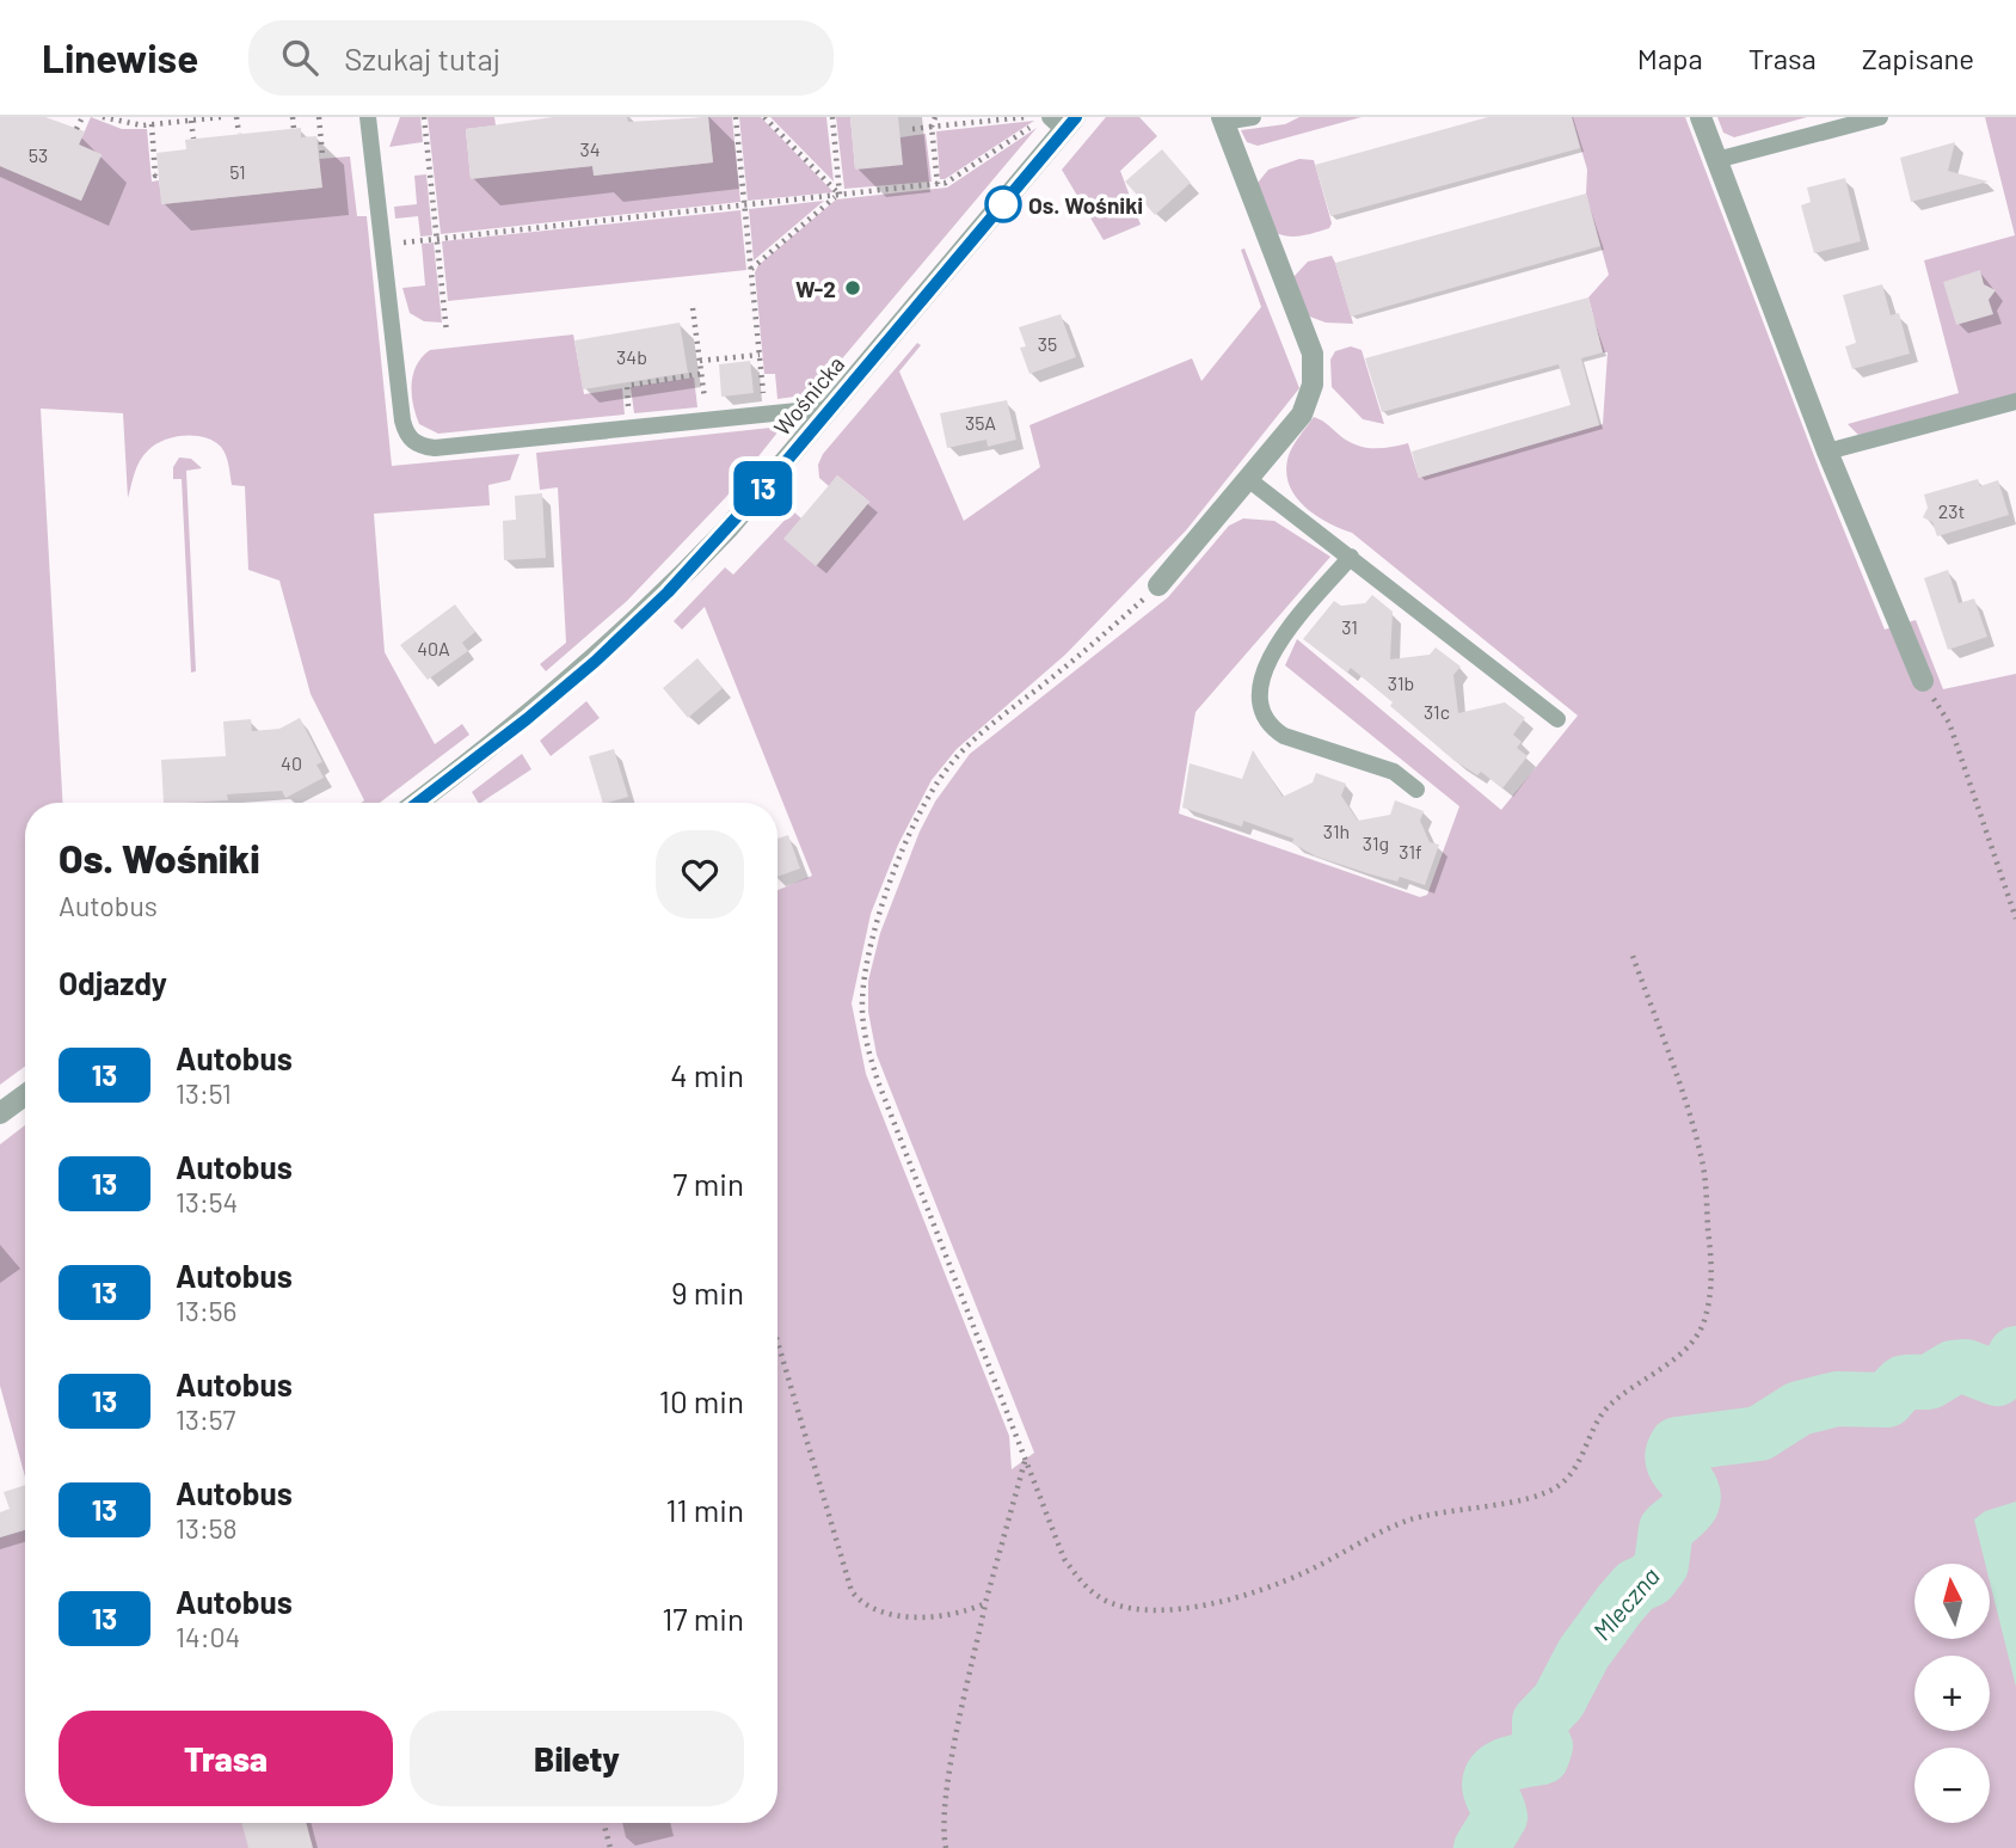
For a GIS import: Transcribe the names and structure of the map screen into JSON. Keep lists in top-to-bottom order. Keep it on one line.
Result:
{"streets":{"street":["Wośnicka"]},"water":["Mleczna"],"places":["Os. Wośniki","W-2"],"lines":["bus line 13"],"house_numbers":["34","53","51","35","34b","35A","23t","31","40A","31b","31c","40","31h","31g","31f"],"north":"top","page":{"header":"Linewise","search":"Szukaj tutaj","nav":["Mapa","Trasa","Zapisane"],"on_map":"13","heading":[["Os. Wośniki","Autobus"],"Odjazdy"],"list":[{"mark":"13","name":"Autobus","note":"13:51","value":"4 min"},{"mark":"13","name":"Autobus","note":"13:54","value":"7 min"},{"mark":"13","name":"Autobus","note":"13:56","value":"9 min"},{"mark":"13","name":"Autobus","note":"13:57","value":"10 min"},{"mark":"13","name":"Autobus","note":"13:58","value":"11 min"},{"mark":"13","name":"Autobus","note":"14:04","value":"17 min"}],"map_buttons":["+","−"],"buttons":["Trasa","Bilety"]}}
